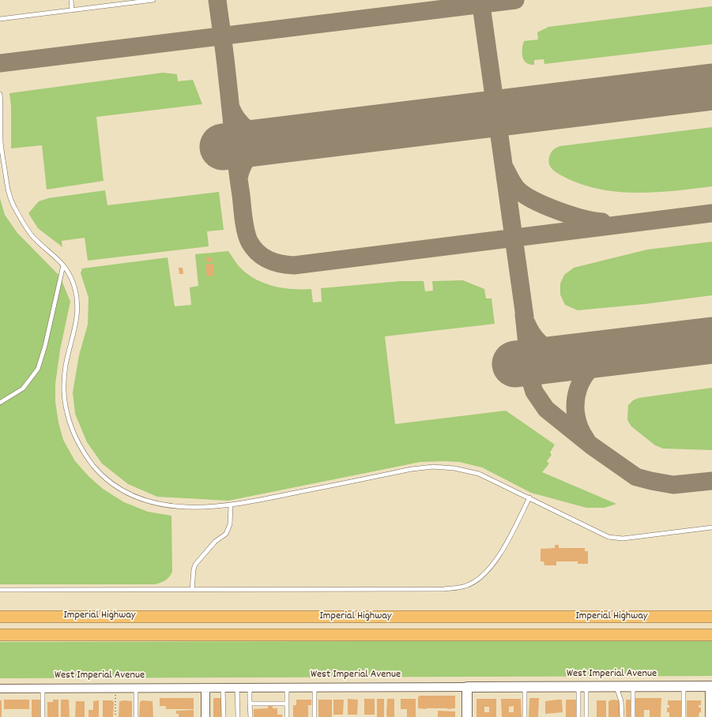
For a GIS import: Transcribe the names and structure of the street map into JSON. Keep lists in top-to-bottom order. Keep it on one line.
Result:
{"streets":{"main road":["Imperial Highway"],"street":["West Imperial Avenue"]}}
